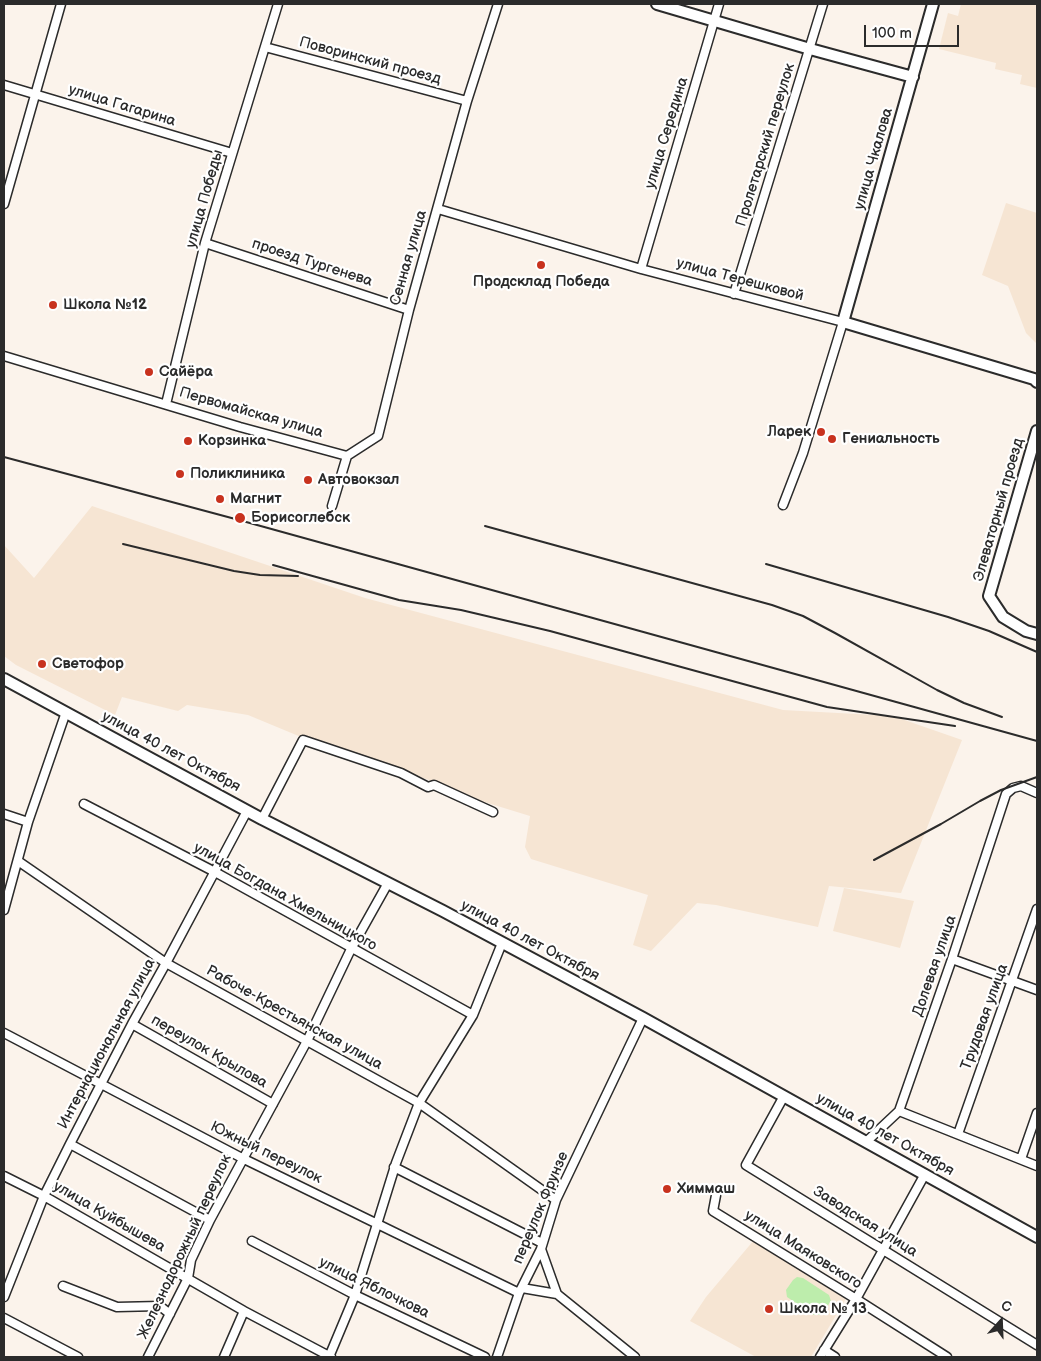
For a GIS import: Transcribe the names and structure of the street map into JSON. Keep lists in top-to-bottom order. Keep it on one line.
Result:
{"streets":{"street":["Поворинский проезд","улица Гагарина","улица Середина","Пролетарский переулок","улица Чкалова","улица Победы","Сенная улица","проезд Тургенева","улица Терешковой","Первомайская улица","Элеваторный проезд","улица 40 лет Октября","улица Богдана Хмельницкого","Долевая улица","Трудовая улица","Рабоче-Крестьянская улица","Интернациональная улица","переулок Крылова","Южный переулок","переулок Фрунзе","улица Куйбышева","Заводская улица","Железнодорожный переулок","улица Маяковского","улица Яблочкова"]},"crossings":[["Поворинский проезд","улица Победы"],["Поворинский проезд","Сенная улица"],["улица Гагарина","улица Победы"],["улица Середина","улица Терешковой"],["Пролетарский переулок","улица Терешковой"],["улица Чкалова","улица Терешковой"],["улица Победы","проезд Тургенева"],["улица Победы","Первомайская улица"],["Сенная улица","проезд Тургенева"],["Сенная улица","улица Терешковой"],["Сенная улица","Первомайская улица"],["улица 40 лет Октября","Долевая улица"],["улица 40 лет Октября","Интернациональная улица"],["улица 40 лет Октября","переулок Фрунзе"],["улица 40 лет Октября","Заводская улица"],["улица 40 лет Октября","Железнодорожный переулок"],["улица Богдана Хмельницкого","Интернациональная улица"],["улица Богдана Хмельницкого","Железнодорожный переулок"],["Рабоче-Крестьянская улица","Интернациональная улица"],["Рабоче-Крестьянская улица","переулок Фрунзе"],["Рабоче-Крестьянская улица","Железнодорожный переулок"],["Интернациональная улица","переулок Крылова"],["Интернациональная улица","Южный переулок"],["Интернациональная улица","улица Куйбышева"],["переулок Крылова","Железнодорожный переулок"],["Южный переулок","переулок Фрунзе"],["Южный переулок","Железнодорожный переулок"],["улица Куйбышева","Железнодорожный переулок"]],"places":["Продсклад Победа","Школа №12","Сайёра","Ларек","Гениальность","Корзинка","Поликлиника","Автовокзал","Магнит","Борисоглебск","Светофор","Химмаш","Школа № 13"],"scale_bar":"100 m","north":"top"}
